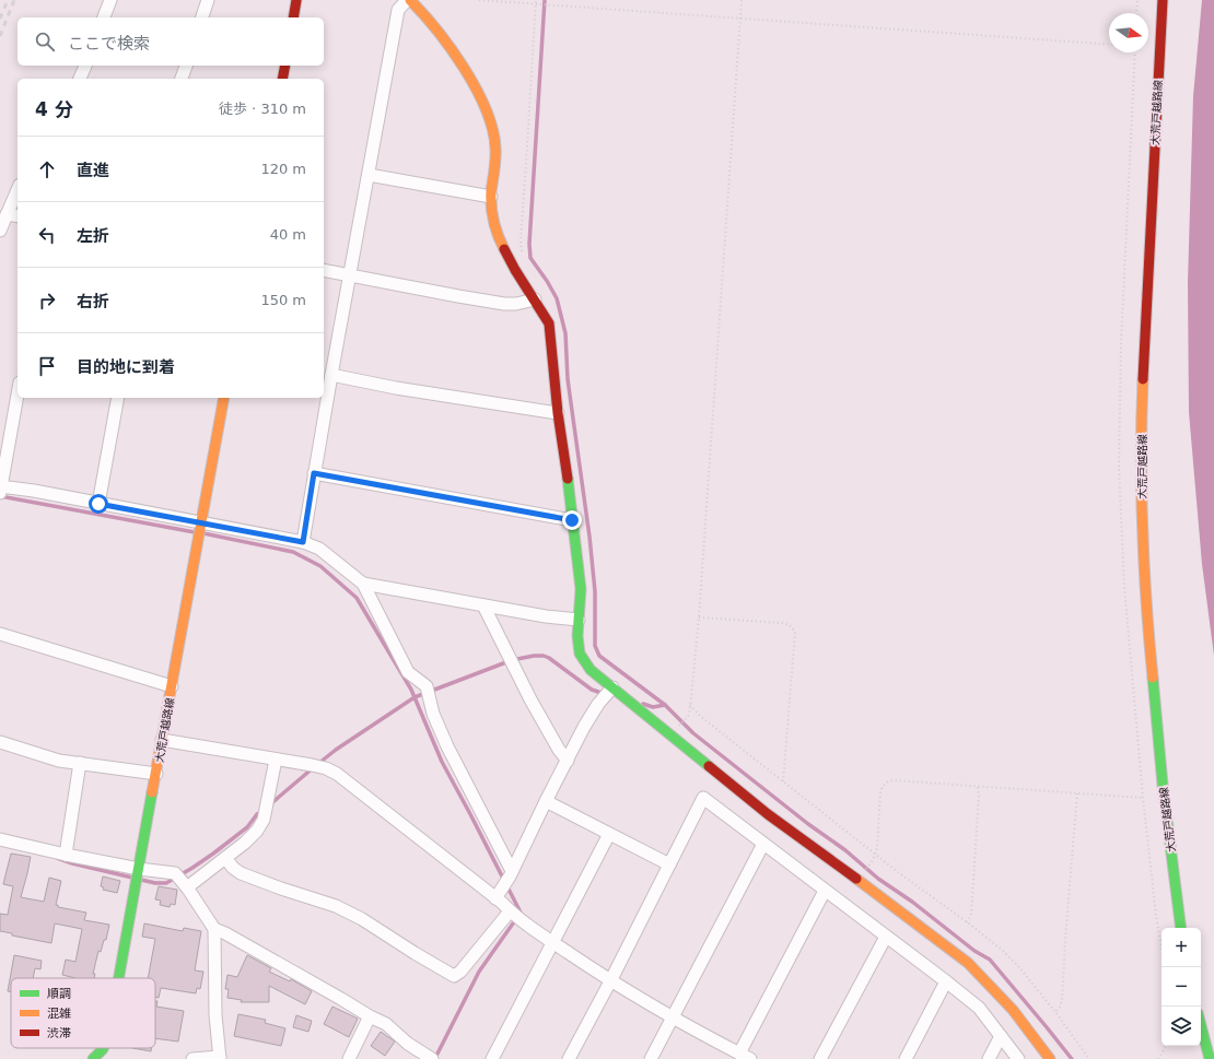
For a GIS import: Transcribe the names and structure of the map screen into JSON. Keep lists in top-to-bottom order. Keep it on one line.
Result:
{"streets":{"main road":["大荒戸越路線"]},"legend":["順調","混雑","渋滞"],"north":"right","page":{"search":"ここで検索","heading":["4 分","徒歩 · 310 m"],"list":[["直進","120 m"],["左折","40 m"],["右折","150 m"],"目的地に到着"],"map_buttons":["+","−"]}}
